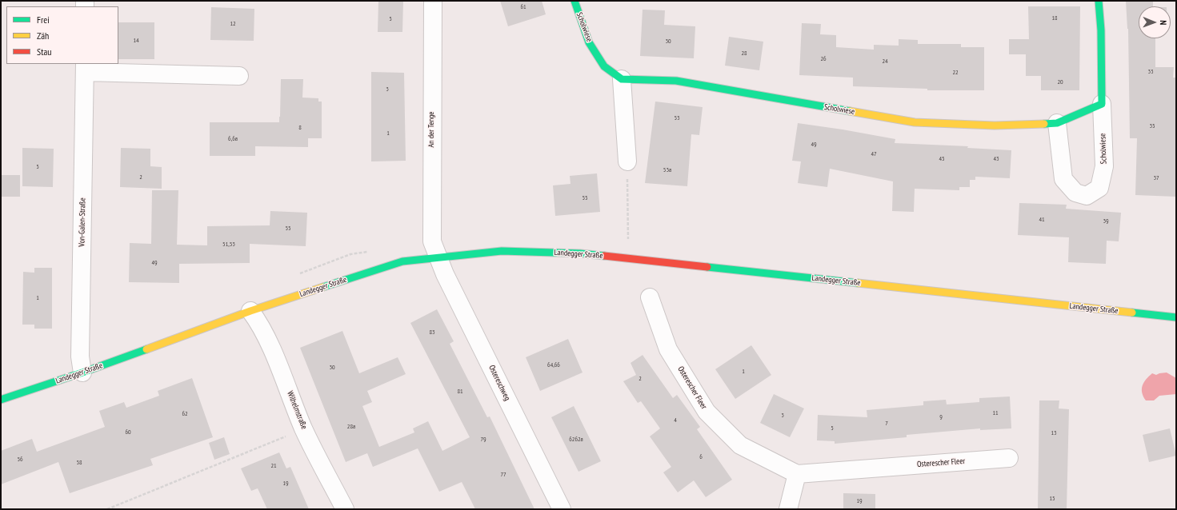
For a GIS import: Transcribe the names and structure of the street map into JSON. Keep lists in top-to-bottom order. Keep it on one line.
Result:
{"streets":{"main road":["Scholwiese","Landegger Straße"],"street":["An der Tenge","Von-Galen-Straße","Ostereschweg","Osterescher Fleer","Wilhelmstraße"]},"crossings":[["An der Tenge","Landegger Straße"],["An der Tenge","Ostereschweg"],["Von-Galen-Straße","Landegger Straße"],["Landegger Straße","Ostereschweg"],["Landegger Straße","Wilhelmstraße"]],"house_numbers":["61","18","5","12","14","30","28","26","24","33","22","20","3","53","35","8","1","6,6a","49","47","45","43","5","53a","2","37","55","41","39","55","51,53","49","1","83","64,66","30","1","2","81","11","62","3","9","4","7","28a","5","60","13","79","6262a","6","56","58","21","77","19","15","19"],"legend":["Frei","Zäh","Stau"],"north":"right"}
